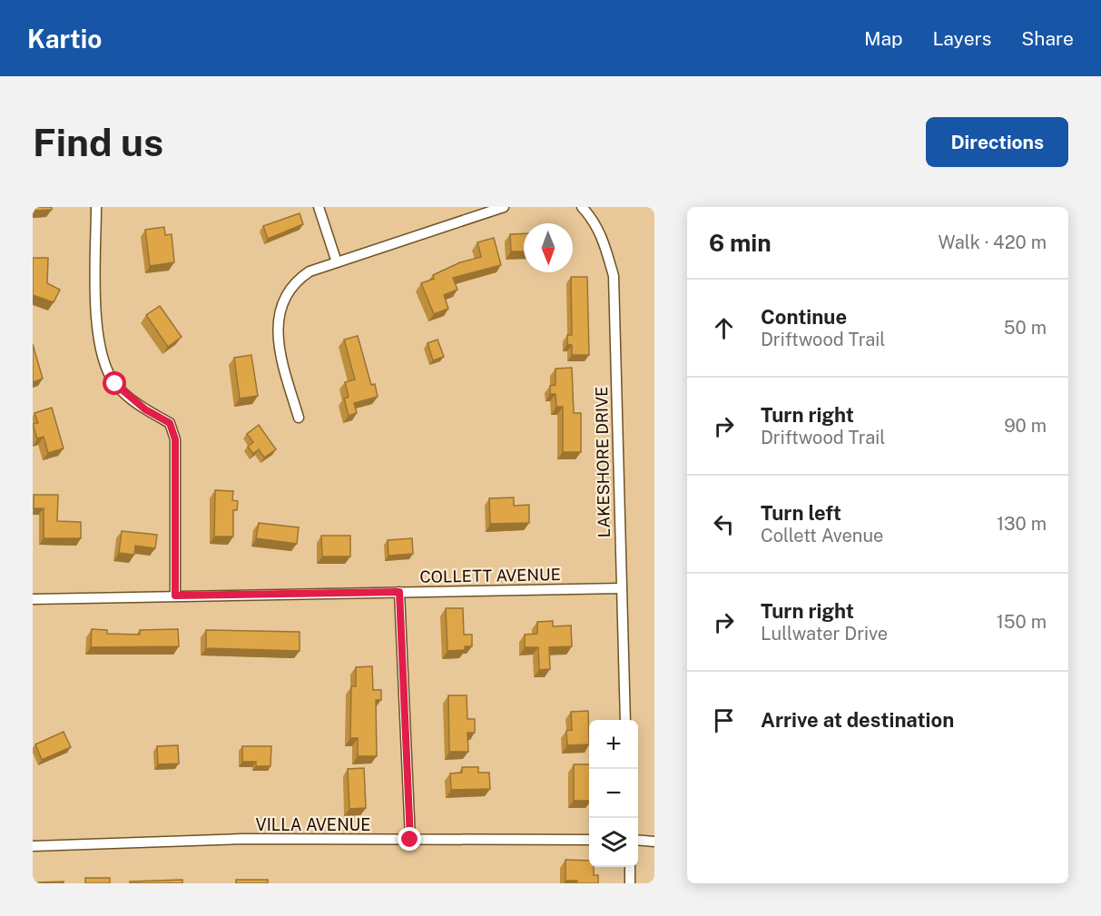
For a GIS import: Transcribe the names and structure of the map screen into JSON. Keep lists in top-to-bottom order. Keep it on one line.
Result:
{"streets":{"street":["LAKESHORE DRIVE","COLLETT AVENUE","VILLA AVENUE"]},"crossings":[["LAKESHORE DRIVE","COLLETT AVENUE"]],"north":"bottom","page":{"header":"Kartio","nav":["Map","Layers","Share"],"buttons":"Directions","title":"Find us","heading":["6 min","Walk · 420 m"],"list":[["Continue","Driftwood Trail","50 m"],["Turn right","Driftwood Trail","90 m"],["Turn left","Collett Avenue","130 m"],["Turn right","Lullwater Drive","150 m"],"Arrive at destination"],"map_buttons":["+","−"]}}
